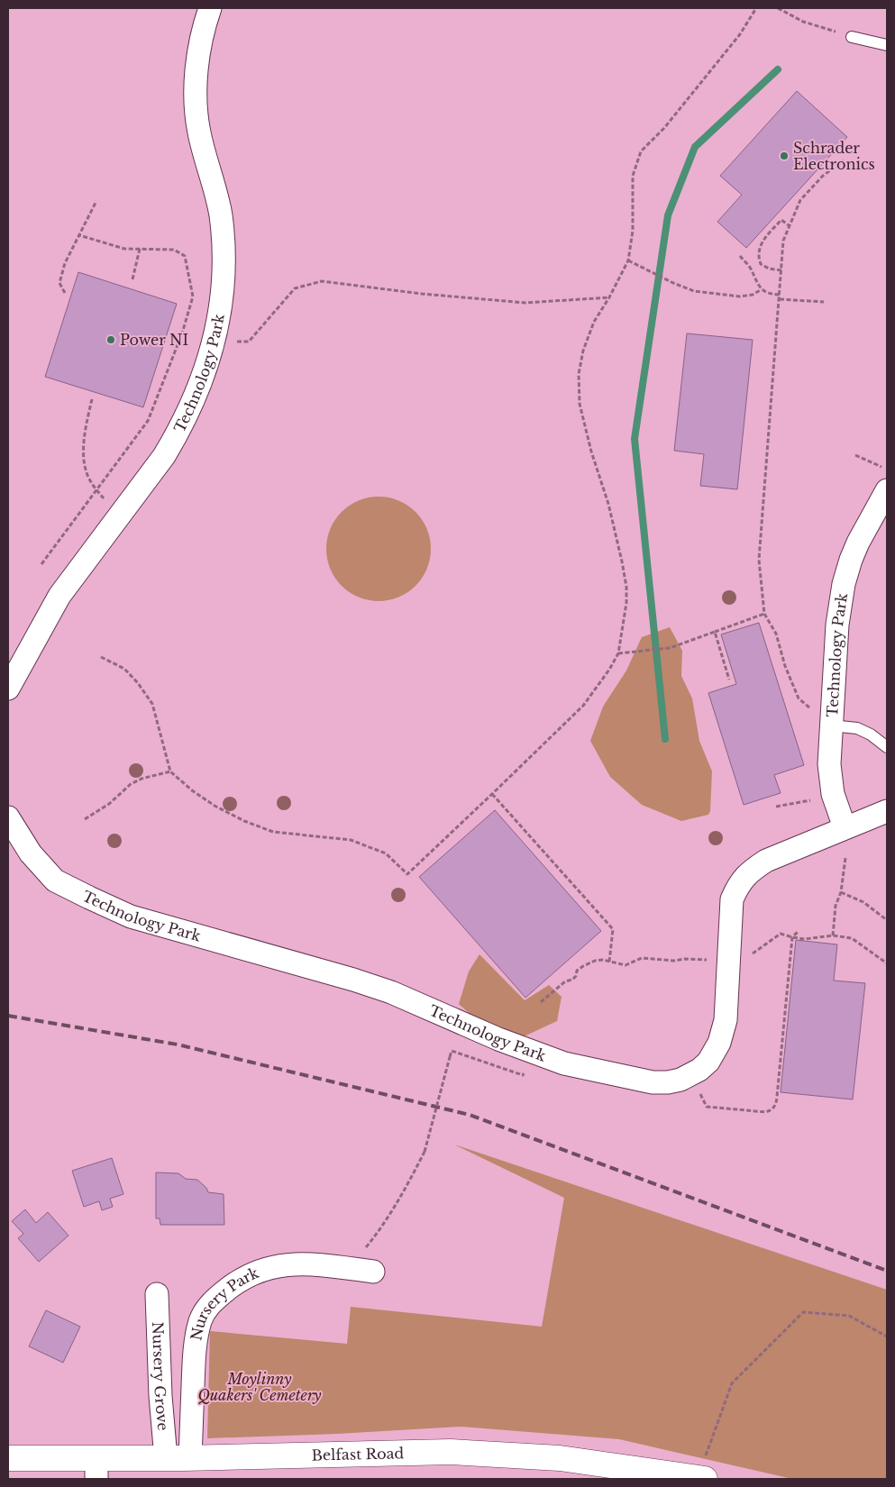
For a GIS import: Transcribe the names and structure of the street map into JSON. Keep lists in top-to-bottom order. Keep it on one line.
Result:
{"streets":{"highway":["Belfast Road"],"street":["Technology Park","Nursery Park","Nursery Grove"]},"crossings":[["Nursery Park","Belfast Road"],["Nursery Grove","Belfast Road"]],"parks":["Moylinny Quakers' Cemetery"],"places":["Schrader Electronics","Power NI"]}
